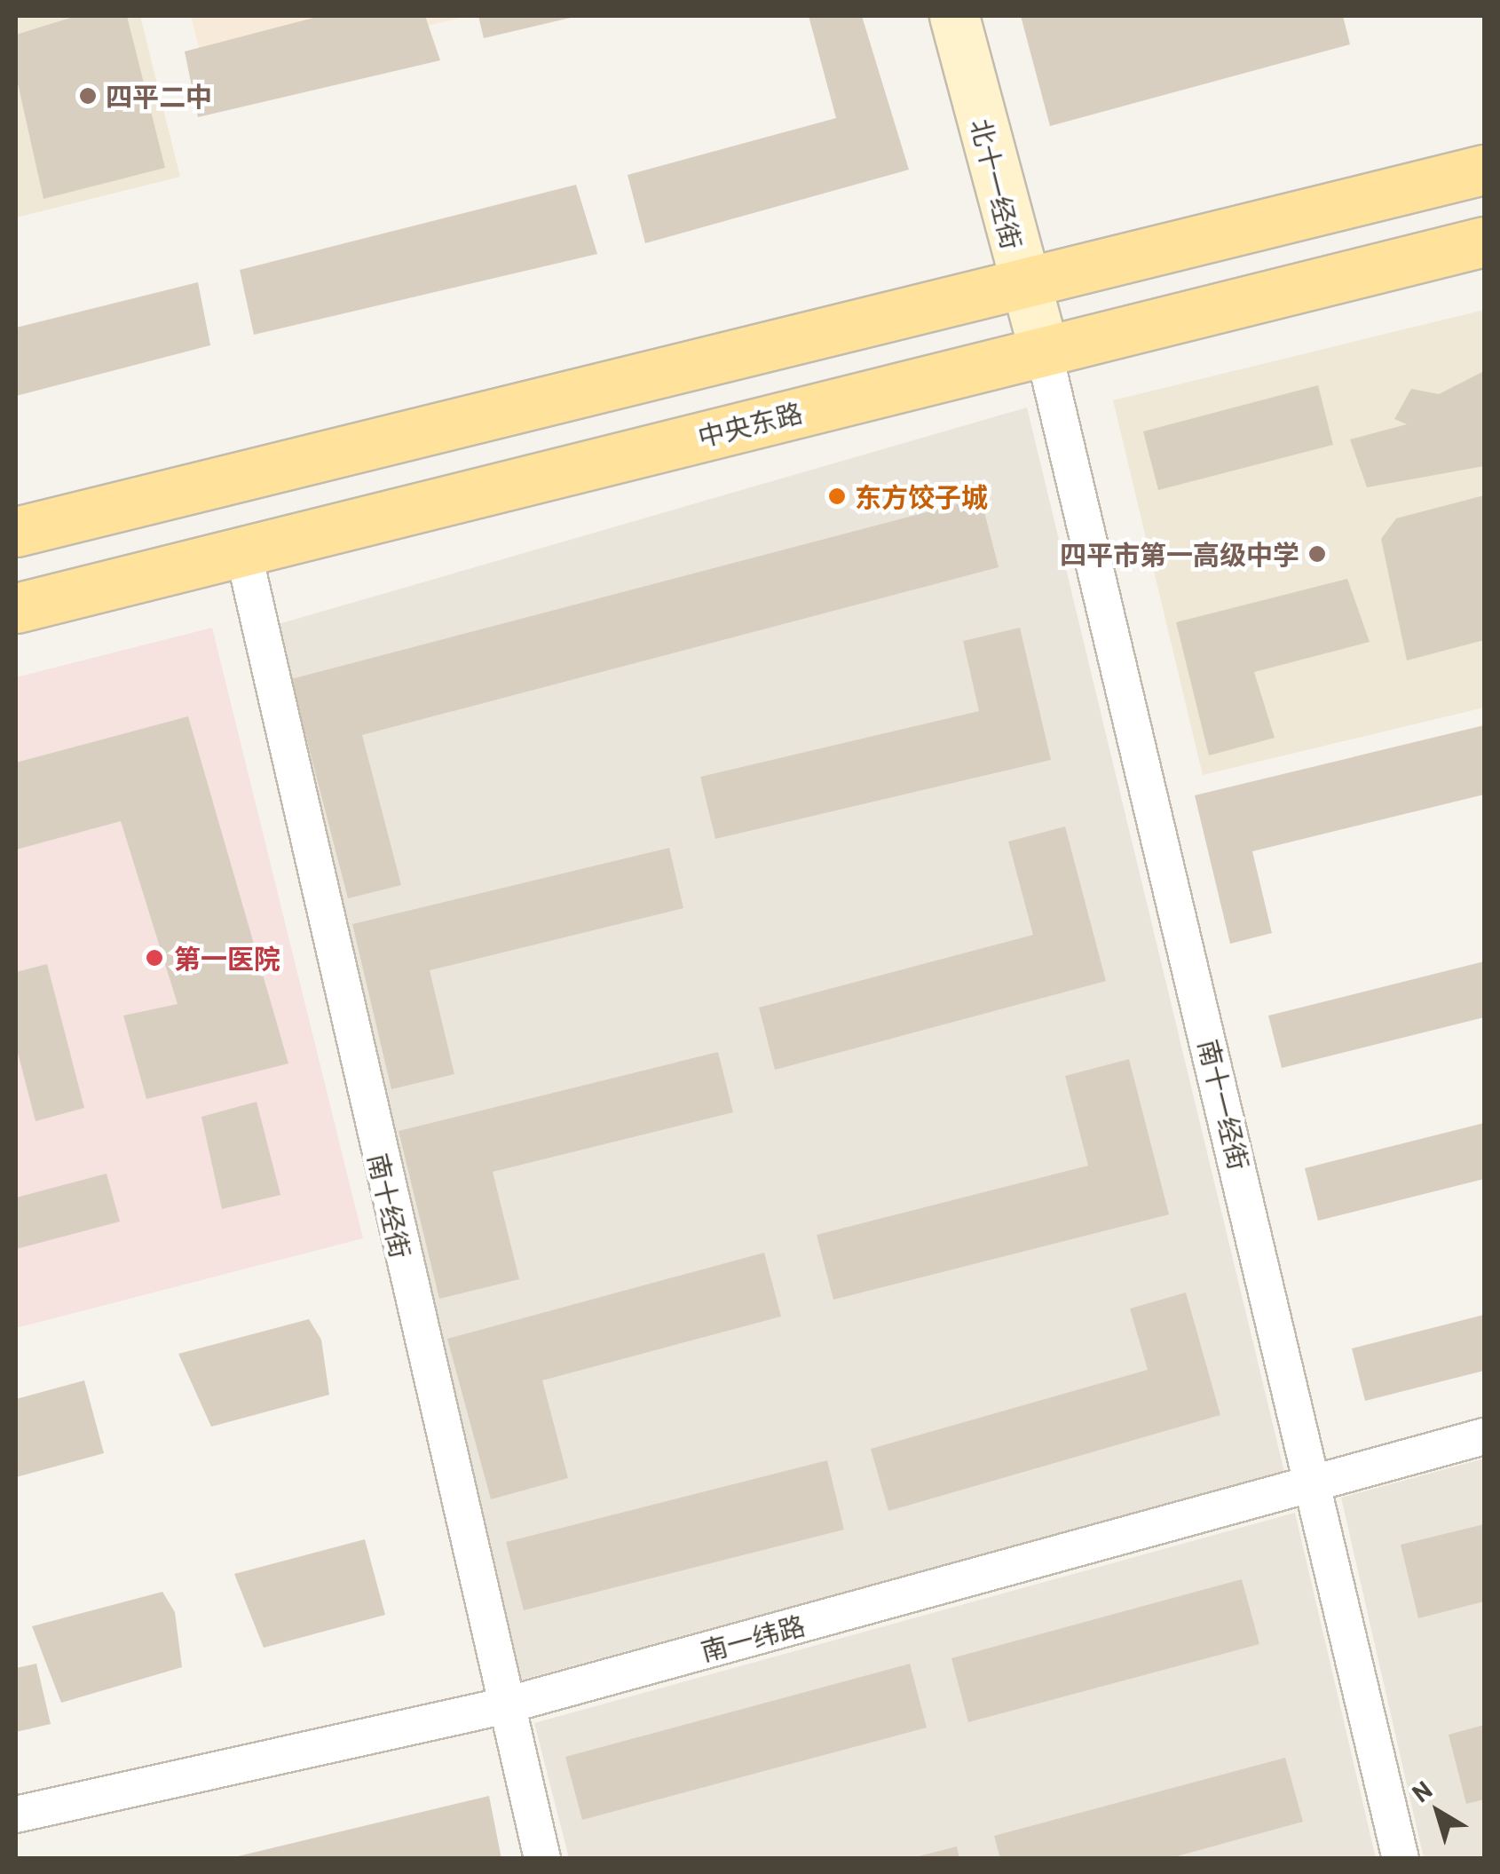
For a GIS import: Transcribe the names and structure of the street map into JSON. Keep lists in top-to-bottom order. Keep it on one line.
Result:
{"streets":{"main road":["中央东路"],"street":["北十一经街","南十一经街","南十经街","南一纬路"]},"crossings":[["北十一经街","中央东路"],["北十一经街","南十一经街"],["中央东路","南十一经街"],["中央东路","南十经街"],["南十一经街","南一纬路"],["南十经街","南一纬路"]],"places":["四平二中","东方饺子城","四平市第一高级中学","第一医院"],"north":"top left"}
